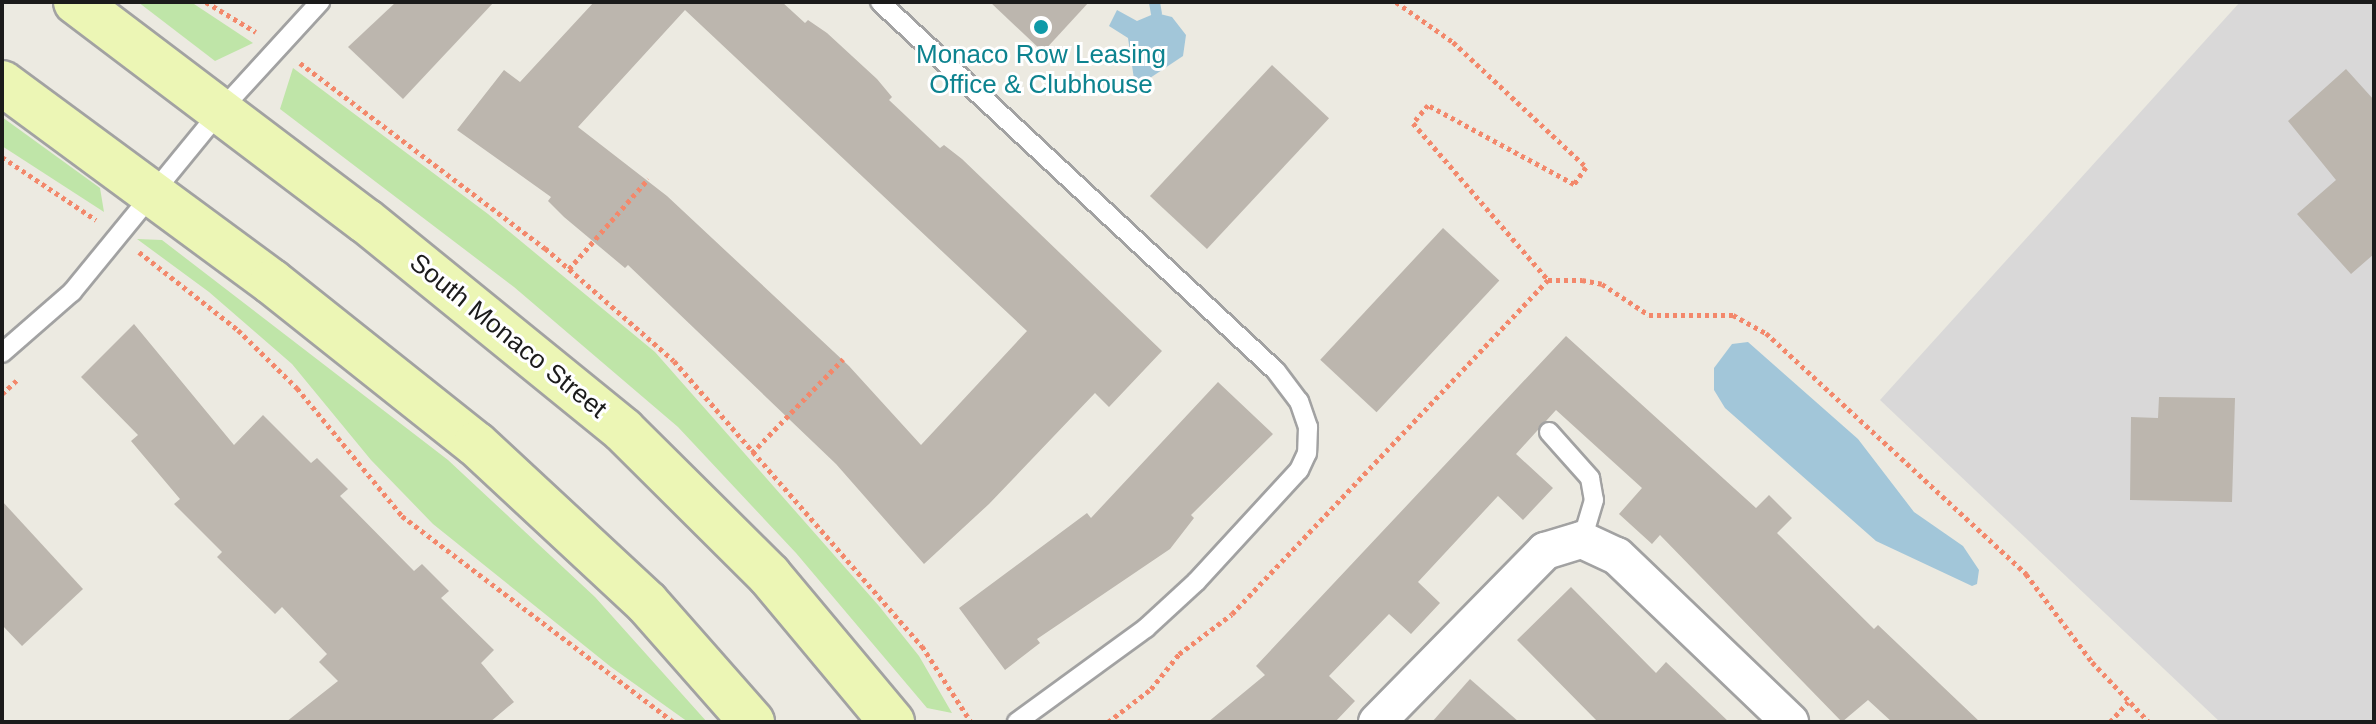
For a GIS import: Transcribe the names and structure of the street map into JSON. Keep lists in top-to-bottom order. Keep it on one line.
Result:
{"streets":{"main road":["South Monaco Street"]},"places":["Monaco Row Leasing Office & Clubhouse"]}
